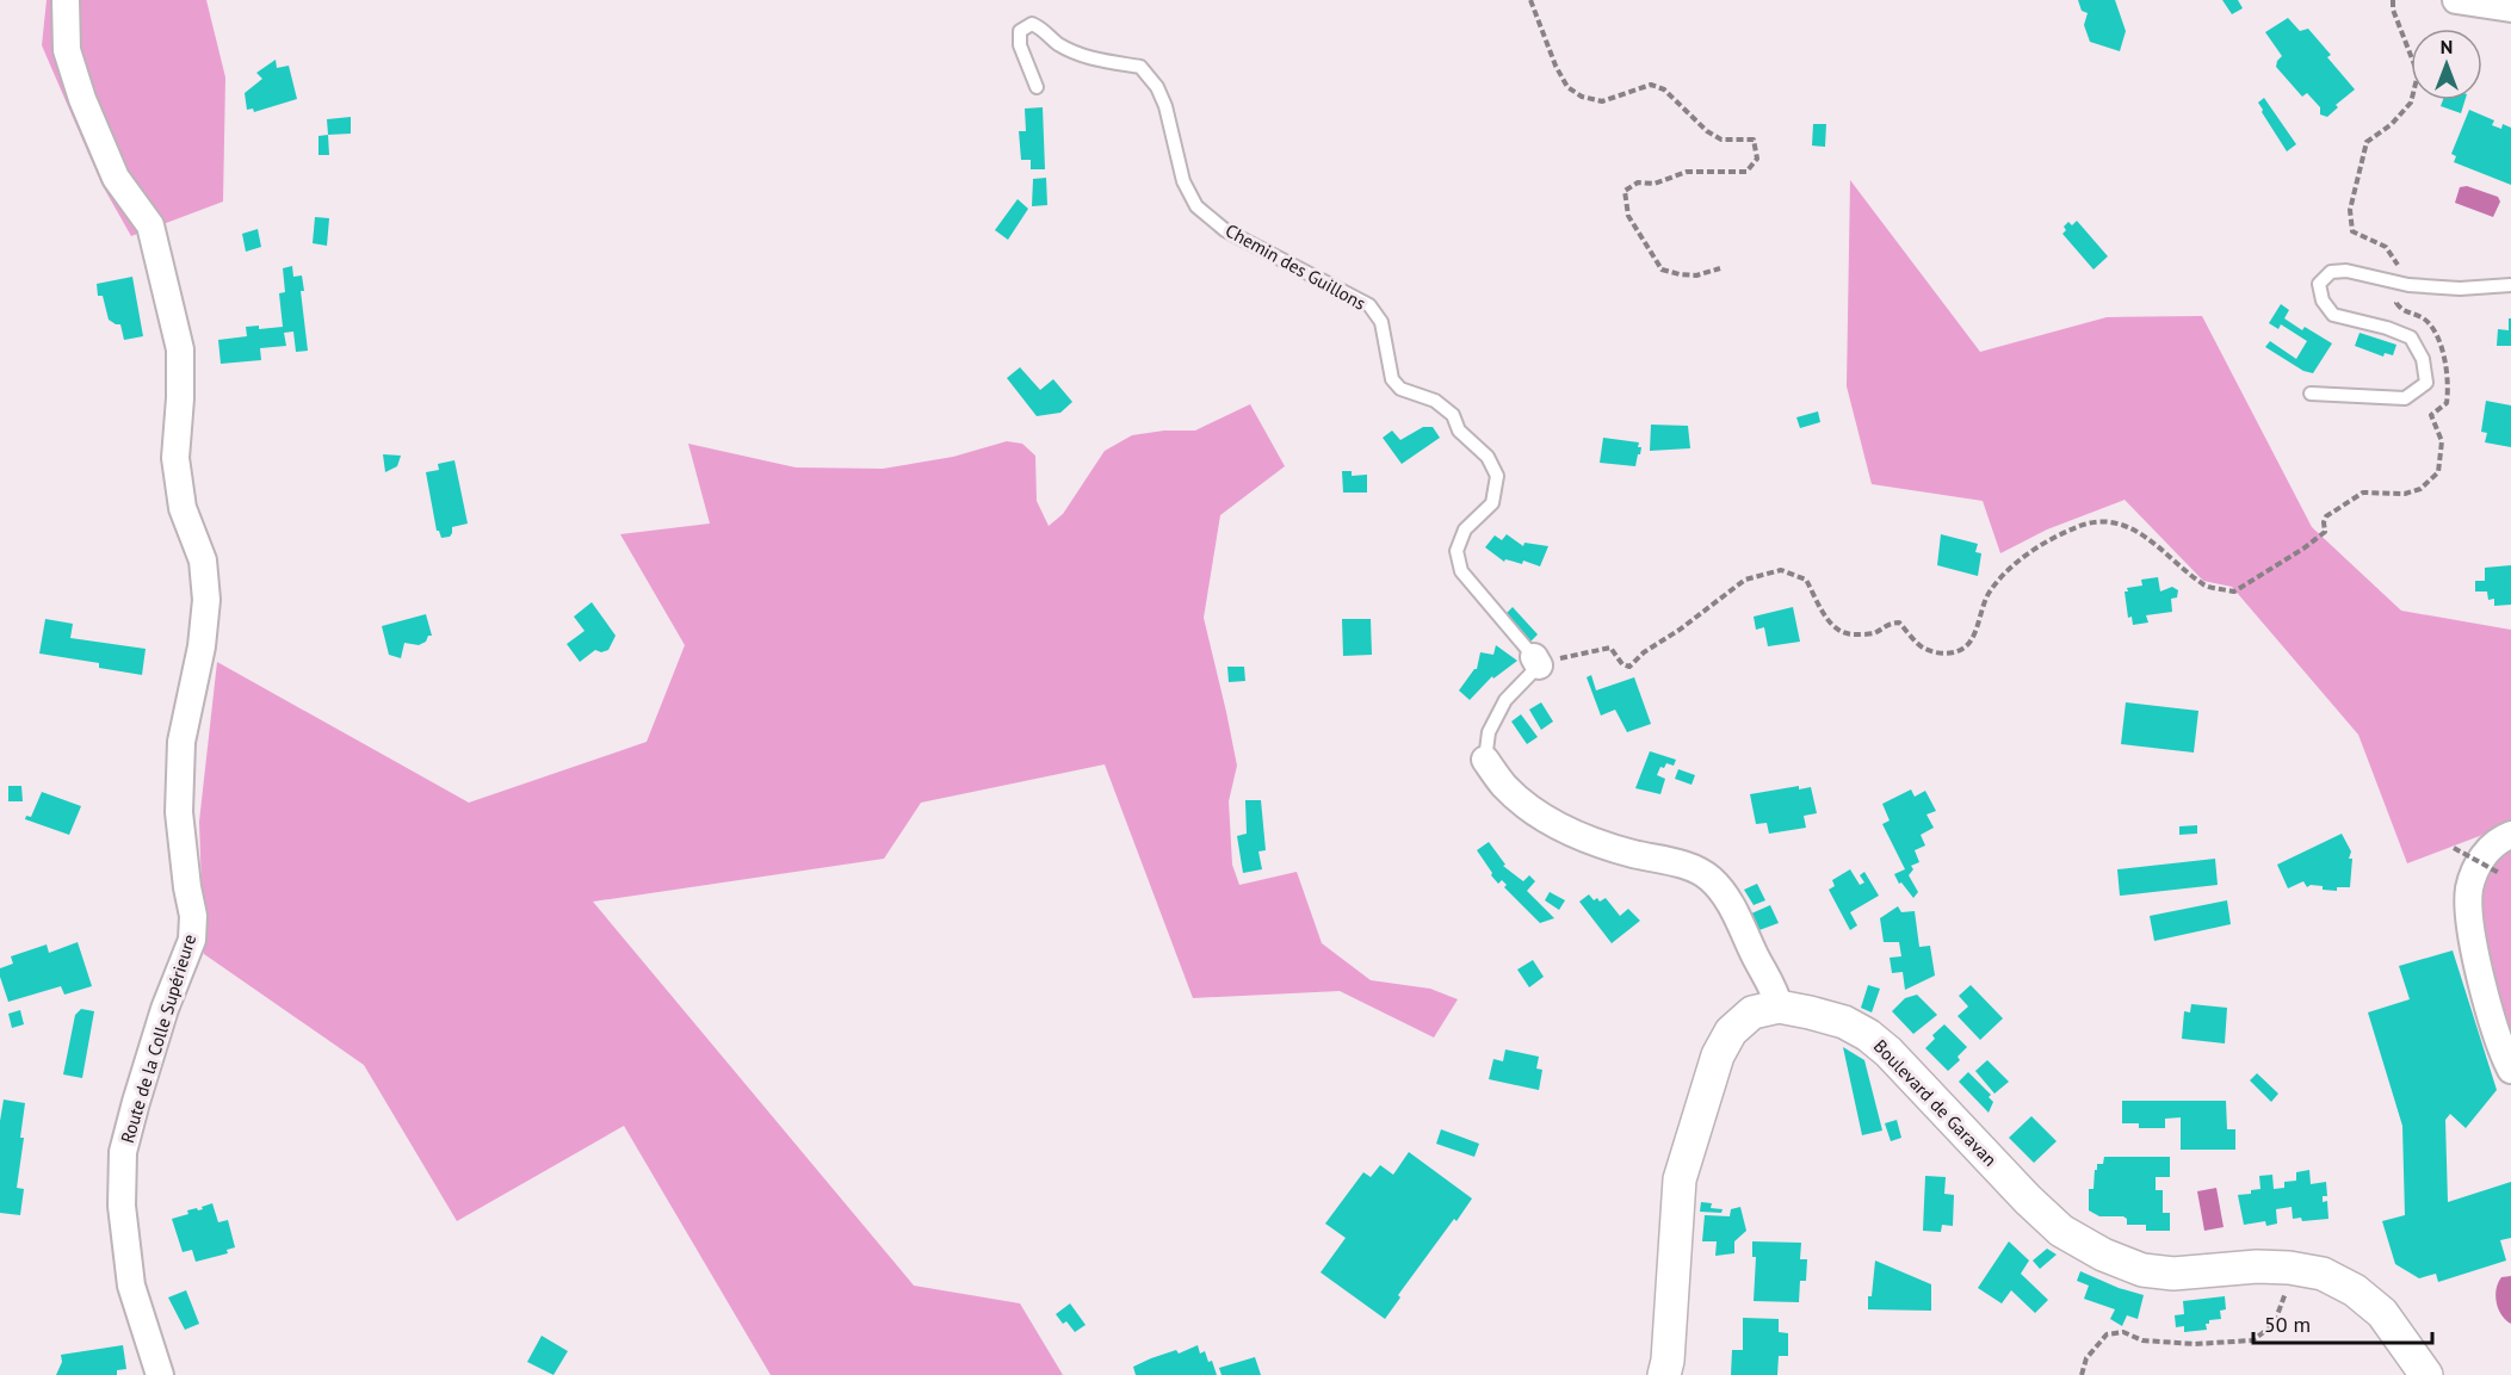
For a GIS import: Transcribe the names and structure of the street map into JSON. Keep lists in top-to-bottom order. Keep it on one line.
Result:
{"streets":{"street":["Route de la Colle Supérieure","Boulevard de Garavan"],"lane":["Chemin des Guillons"]},"scale_bar":"50 m","north":"top"}
